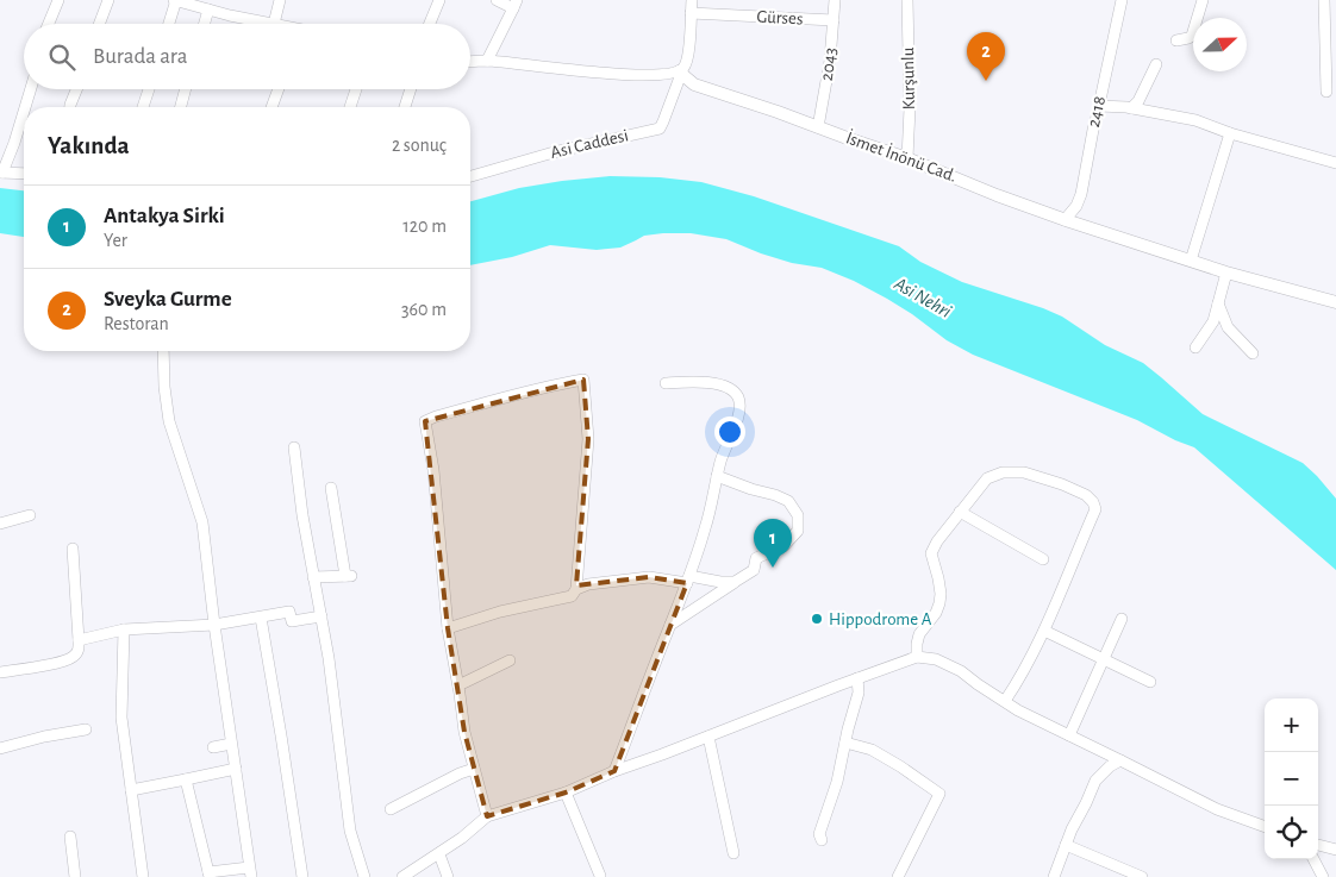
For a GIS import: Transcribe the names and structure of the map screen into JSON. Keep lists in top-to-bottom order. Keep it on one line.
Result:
{"streets":{"street":["Gürses","2043","Kurşunlu","2418","Asi Caddesi","İsmet İnönü Cad."]},"crossings":[["Gürses","2043"],["2043","İsmet İnönü Cad."],["Kurşunlu","İsmet İnönü Cad."],["2418","İsmet İnönü Cad."],["Asi Caddesi","İsmet İnönü Cad."]],"water":["Asi Nehri"],"places":["Hippodrome A"],"north":"right","page":{"search":"Burada ara","pins":["2","1"],"heading":["Yakında","2 sonuç"],"list":[{"mark":"1","name":"Antakya Sirki","note":"Yer","value":"120 m"},{"mark":"2","name":"Sveyka Gurme","note":"Restoran","value":"360 m"}],"map_buttons":["+","−"]}}
